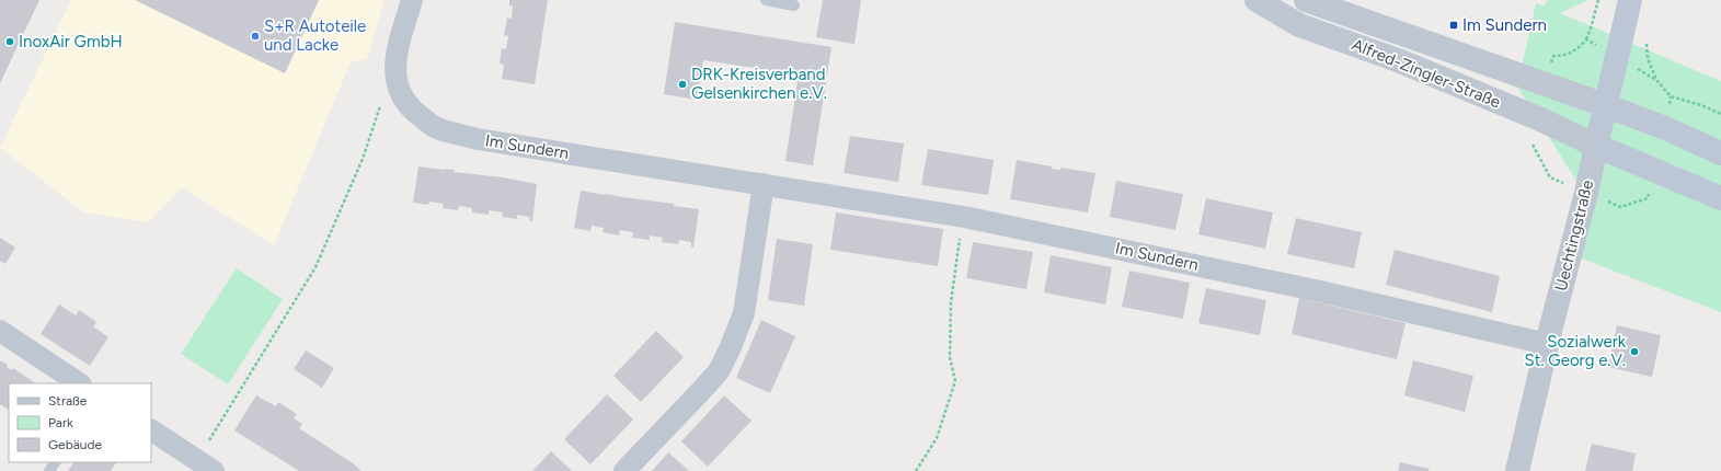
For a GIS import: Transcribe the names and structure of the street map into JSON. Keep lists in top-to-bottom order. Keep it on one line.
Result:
{"streets":{"main road":["Uechtingstraße"],"street":["Alfred-Zingler-Straße","Im Sundern"]},"crossings":[["Alfred-Zingler-Straße","Uechtingstraße"],["Im Sundern","Uechtingstraße"]],"places":{"transit":["Im Sundern"],"other":["S+R Autoteile und Lacke","InoxAir GmbH","DRK-Kreisverband Gelsenkirchen e.V.","Sozialwerk St. Georg e.V."]},"legend":["Straße","Park","Gebäude"]}
